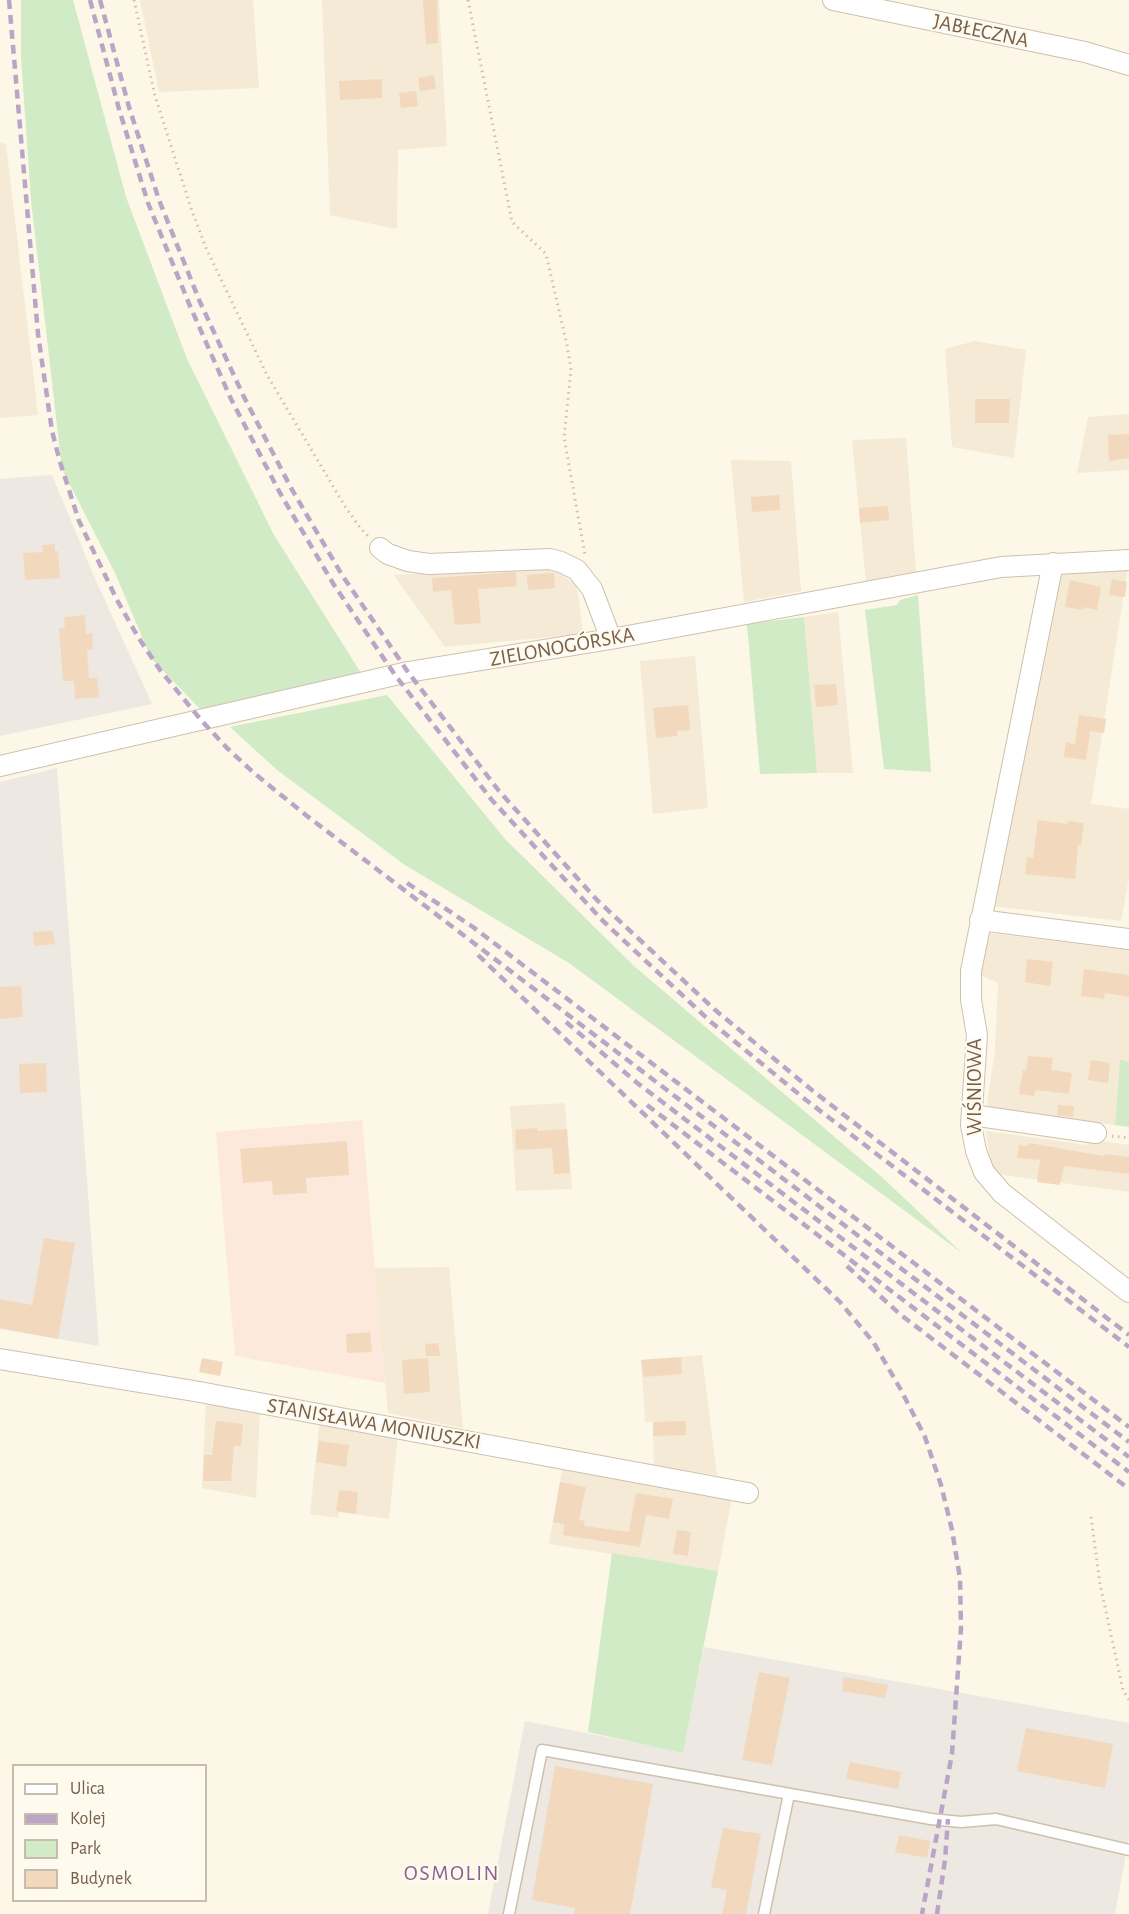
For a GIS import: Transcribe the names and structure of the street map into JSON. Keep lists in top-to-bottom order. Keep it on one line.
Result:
{"streets":{"street":["JABŁECZNA","ZIELONOGÓRSKA","WIŚNIOWA","STANISŁAWA MONIUSZKI"]},"crossings":[["ZIELONOGÓRSKA","WIŚNIOWA"]],"districts":["OSMOLIN"],"legend":["Ulica","Kolej","Park","Budynek"]}
